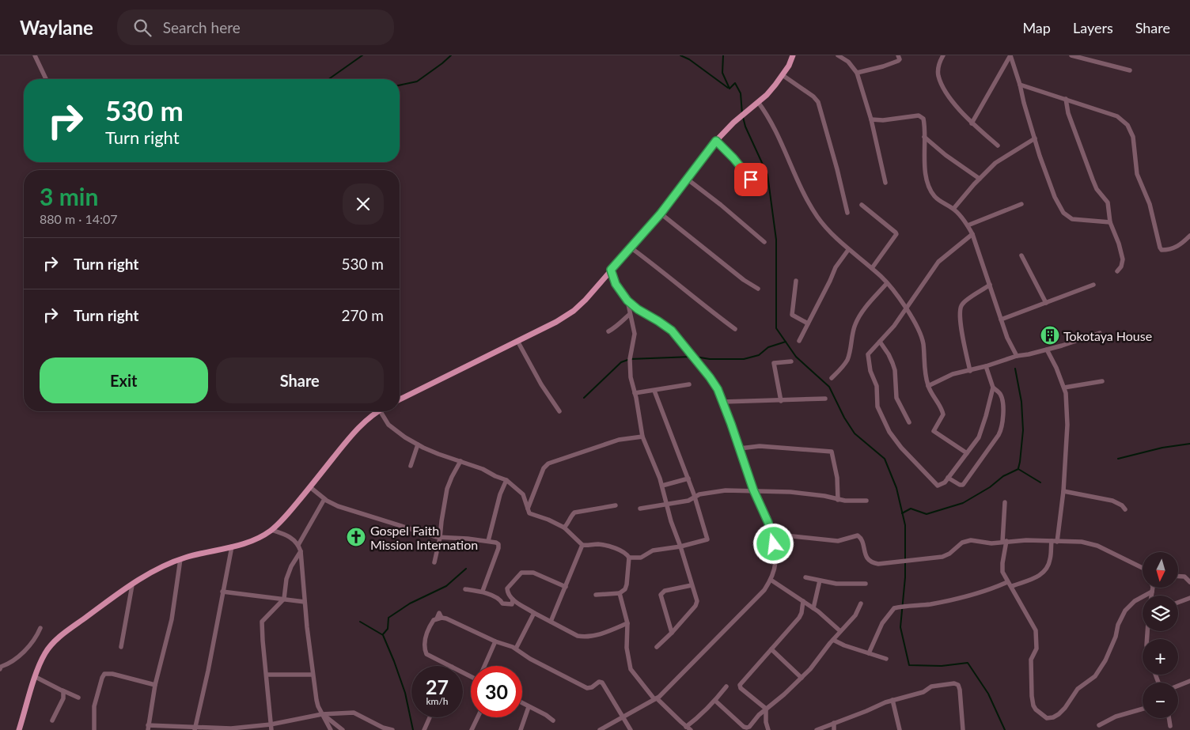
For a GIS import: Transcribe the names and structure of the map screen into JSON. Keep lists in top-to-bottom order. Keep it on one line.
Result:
{"places":{"building":["Tokotaya House"],"church":["Gospel Faith Mission Internation"]},"north":"bottom","page":{"header":"Waylane","search":"Search here","nav":["Map","Layers","Share"],"turn":["530 m","Turn right"],"heading":["3 min","880 m · 14:07"],"list":[{"name":"Turn right","value":"530 m"},{"name":"Turn right","value":"270 m"}],"buttons":["Exit","Share"],"map_buttons":["+","−"],"speed":"27 km/h","limit":"30"}}
